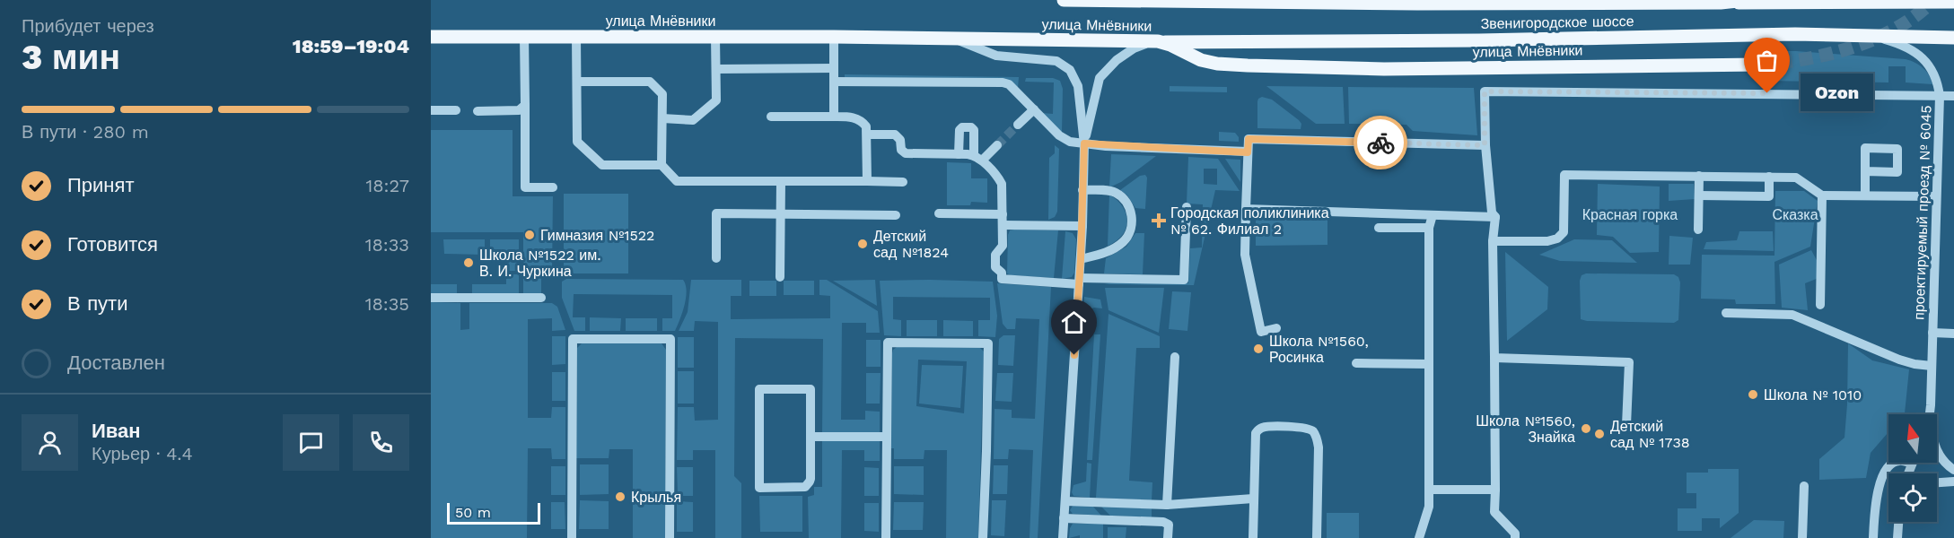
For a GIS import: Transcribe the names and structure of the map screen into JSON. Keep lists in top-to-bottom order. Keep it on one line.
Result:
{"streets":{"main road":["улица Мнёвники","Звенигородское шоссе"],"street":["проектируемый проезд № 6045"]},"crossings":[["улица Мнёвники","Звенигородское шоссе"],["Звенигородское шоссе","проектируемый проезд № 6045"]],"parks":["Красная горка","Сказка"],"places":{"other":["Ozon","Гимназия №1522","Детский сад №1824","Школа №1522 им. В. И. Чуркина","Школа №1560, Росинка","Школа № 1010","Школа №1560, Знайка","Детский сад № 1738","Крылья"],"health":["Городская поликлиника № 62. Филиал 2"]},"scale_bar":"50 m","north":"top","page":{"heading":["3 мин","Прибудет через","18:59–19:04"],"panel":["Иван","Курьер · 4.4"],"bubble":"Ozon","bar":"В пути · 280 m","list":[["Принят","18:27"],["Готовится","18:33"],["В пути","18:35"],"Доставлен"],"scale":"50 m"}}
